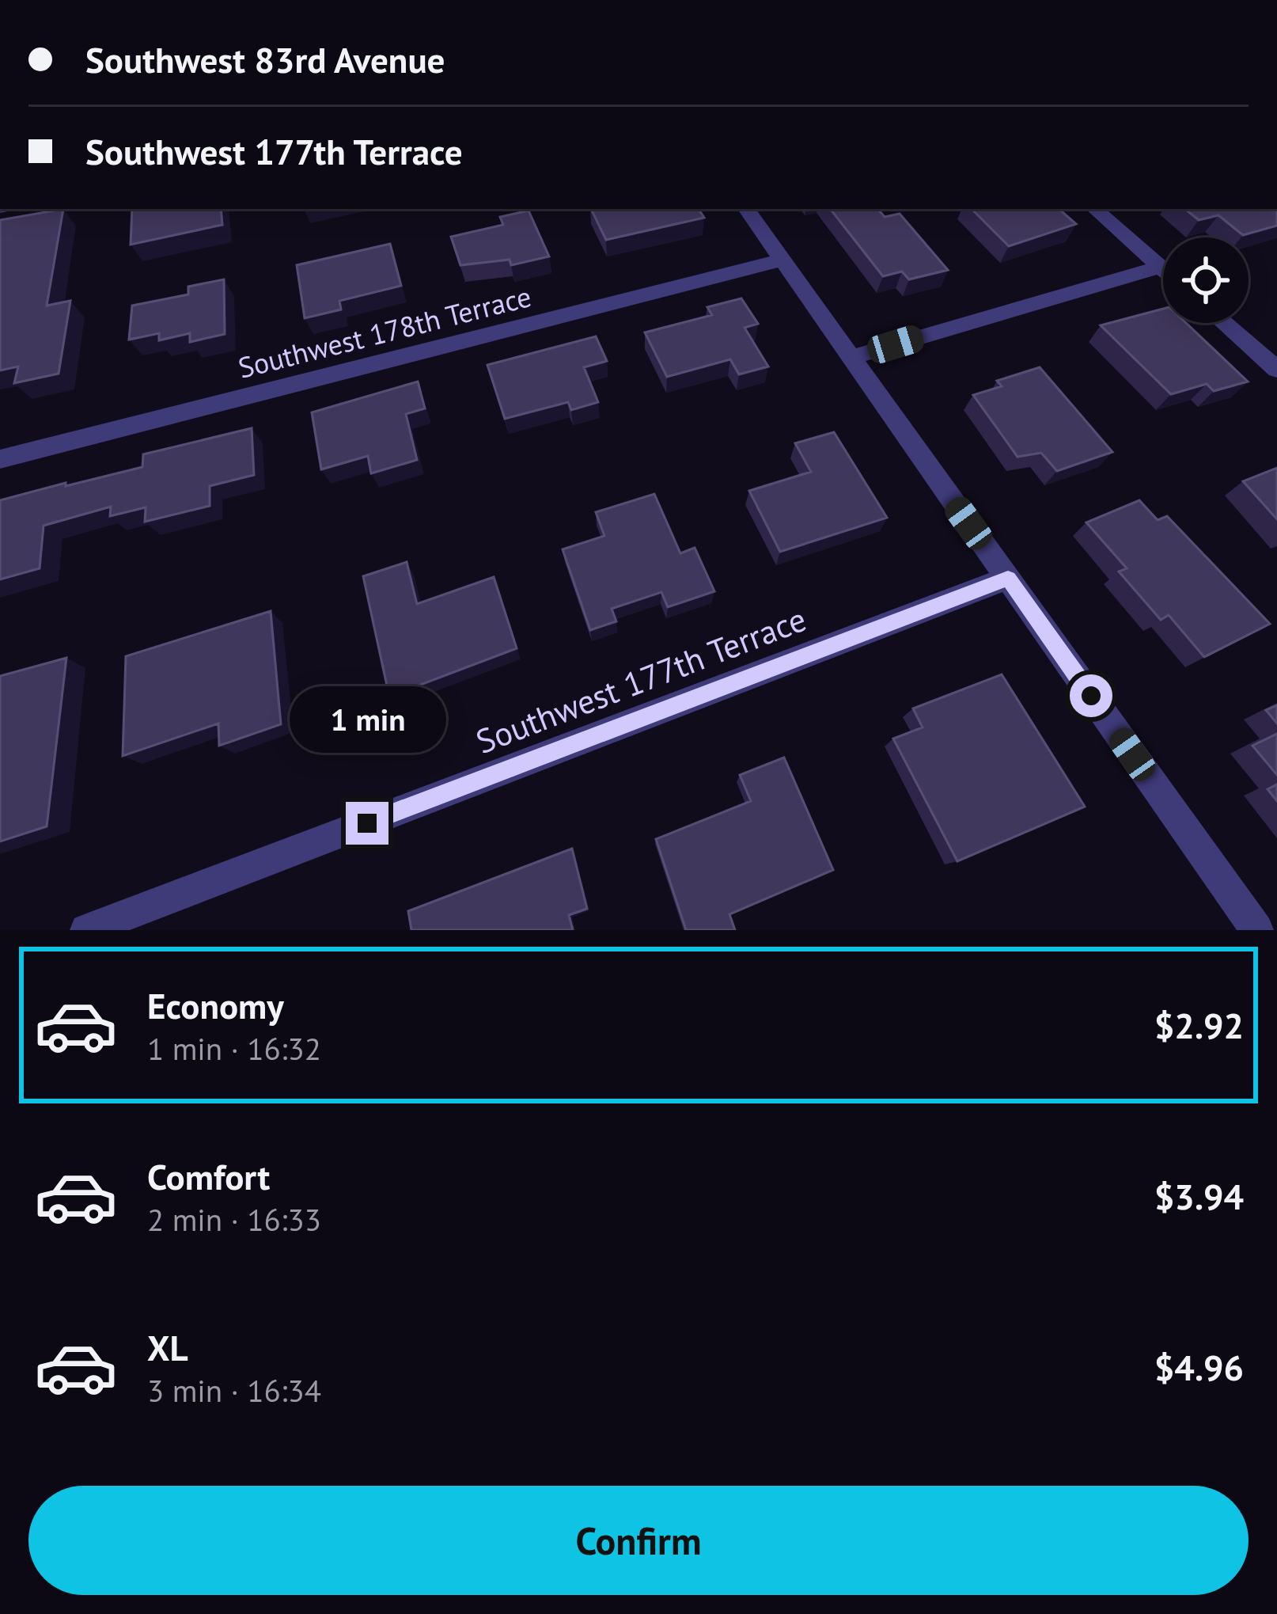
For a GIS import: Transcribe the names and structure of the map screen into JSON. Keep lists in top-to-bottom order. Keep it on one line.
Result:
{"streets":{"street":["Southwest 178th Terrace","Southwest 177th Terrace"]},"page":{"banner":["Southwest 83rd Avenue","Southwest 177th Terrace"],"bubble":"1 min","list":[{"name":"Economy","note":"1 min · 16:32","value":"$2.92"},{"name":"Comfort","note":"2 min · 16:33","value":"$3.94"},{"name":"XL","note":"3 min · 16:34","value":"$4.96"}],"buttons":"Confirm"}}
